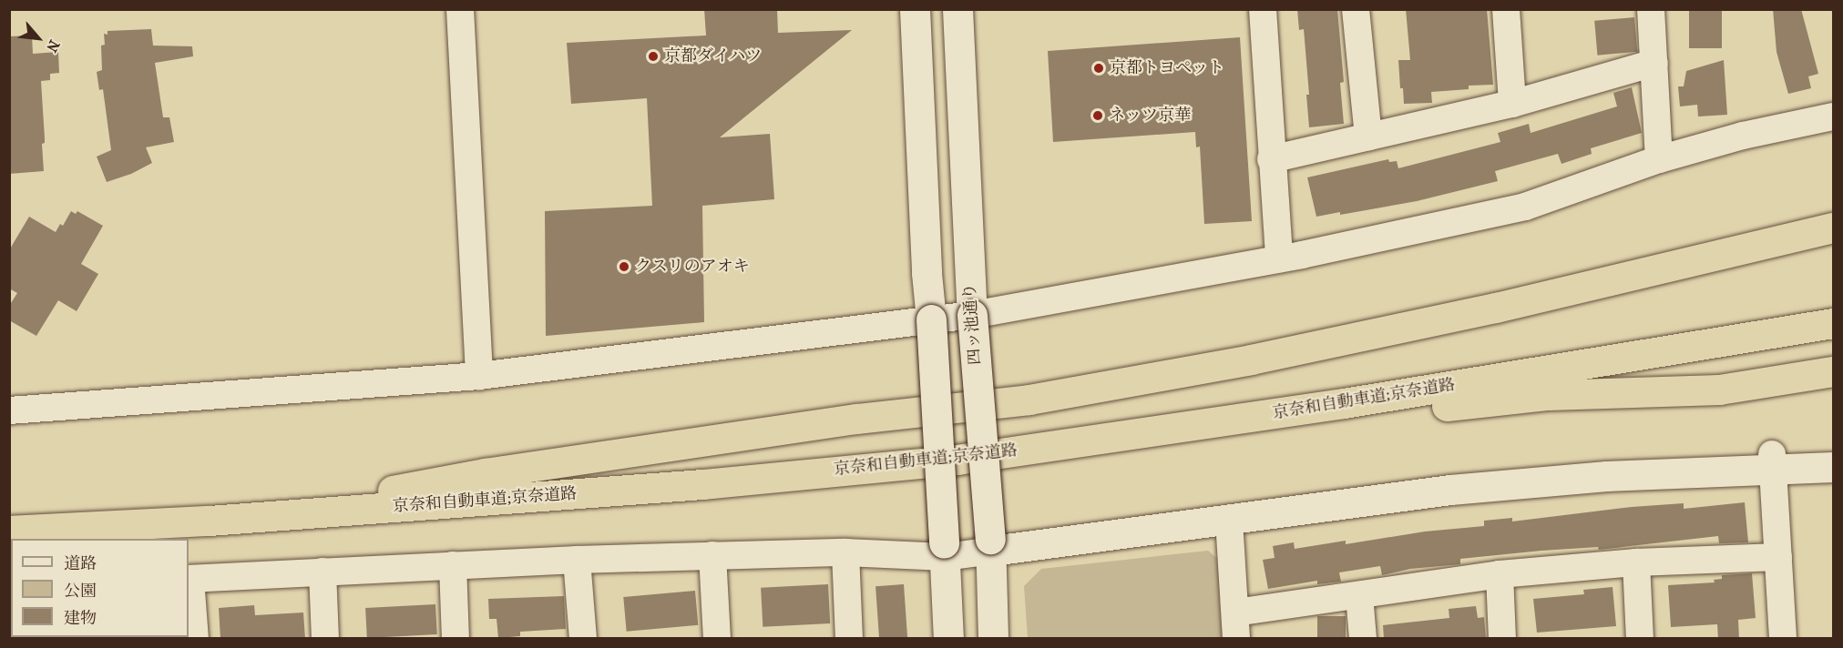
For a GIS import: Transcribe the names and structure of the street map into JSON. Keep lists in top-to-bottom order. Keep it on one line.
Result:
{"streets":{"highway":["京奈和自動車道;京奈道路"],"main road":["四ッ池通り"]},"places":["京都ダイハツ","京都トヨペット","ネッツ京華","クスリのアオキ"],"legend":["道路","公園","建物"],"north":"bottom right"}
